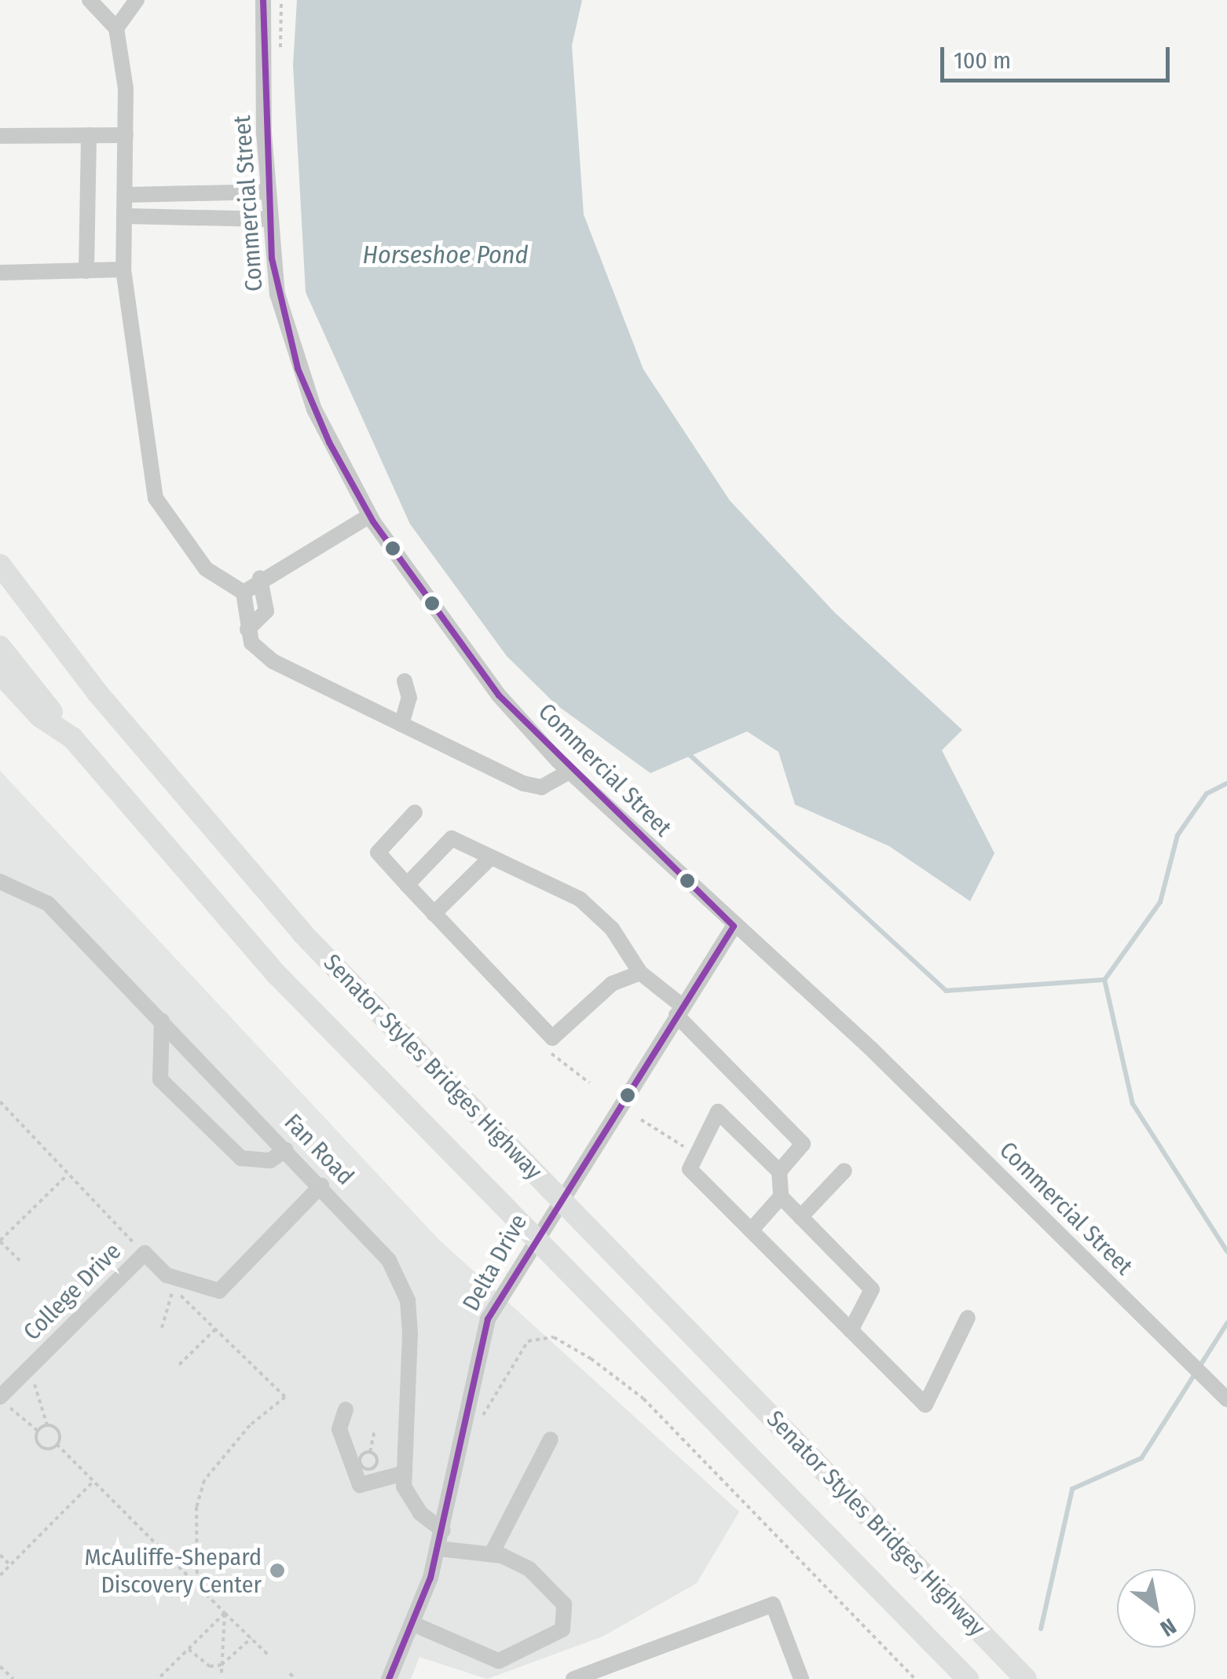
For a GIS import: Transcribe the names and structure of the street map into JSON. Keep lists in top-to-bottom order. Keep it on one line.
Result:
{"streets":{"highway":["Senator Styles Bridges Highway"],"street":["Commercial Street","Fan Road","Delta Drive","College Drive"]},"crossings":[["Commercial Street","Delta Drive"],["Fan Road","Delta Drive"]],"water":["Horseshoe Pond"],"places":["McAuliffe-Shepard Discovery Center"],"scale_bar":"100 m","north":"bottom right"}
